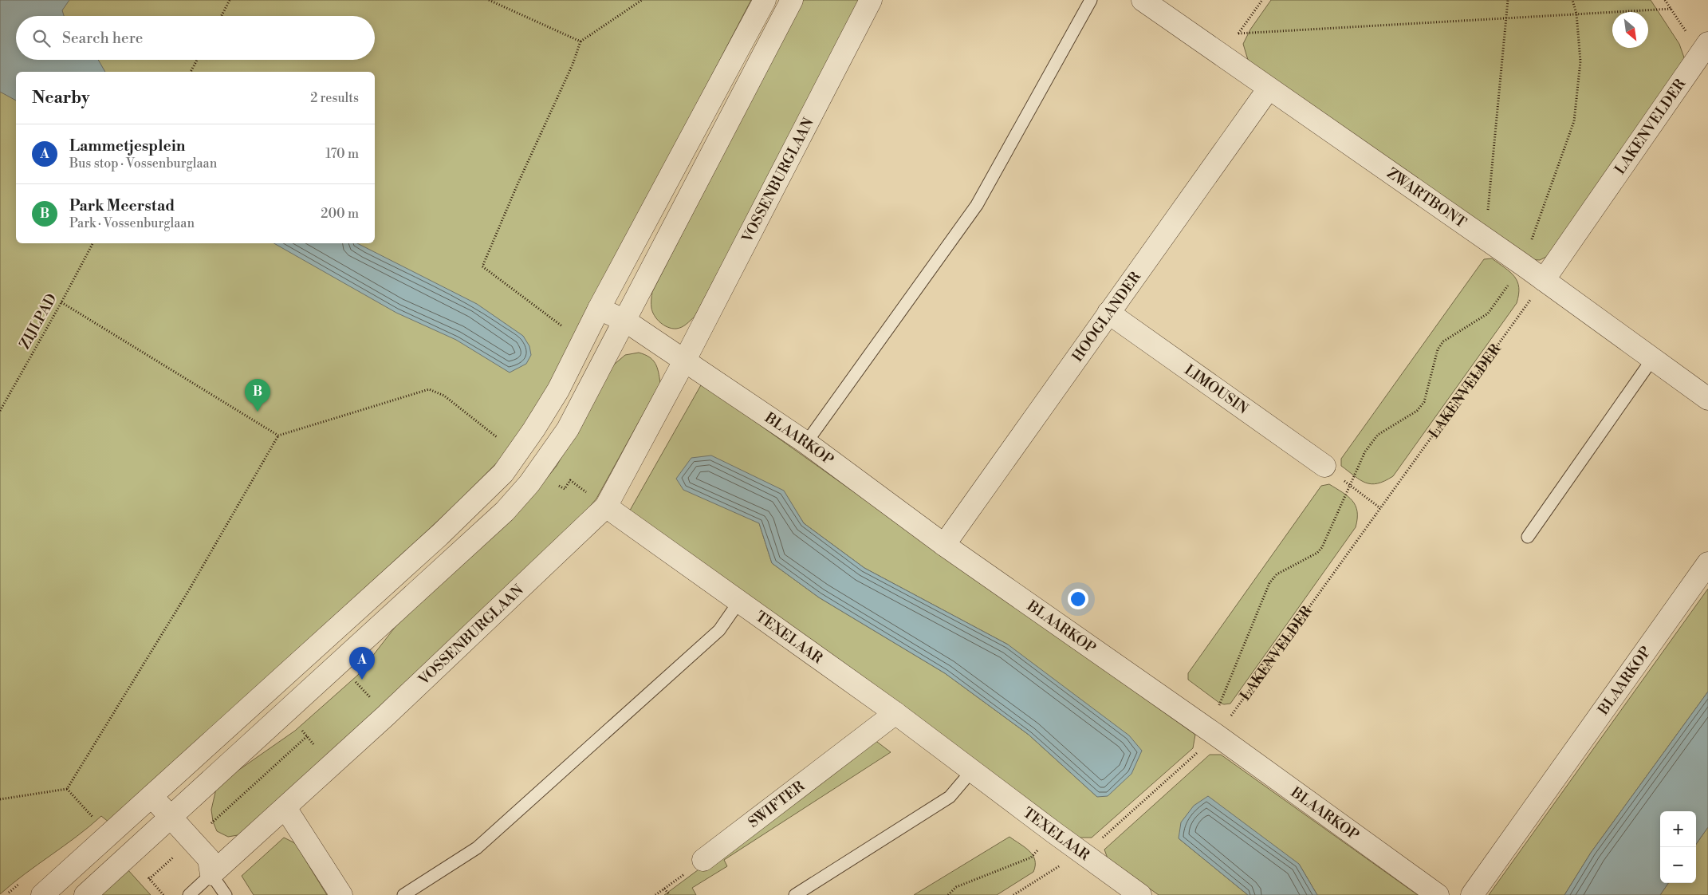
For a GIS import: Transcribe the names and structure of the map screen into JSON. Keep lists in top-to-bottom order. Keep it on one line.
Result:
{"streets":{"street":["LAKENVELDER","VOSSENBURGLAAN","ZWARTBONT","HOOGLANDER","LIMOUSIN","BLAARKOP","TEXELAAR","SWIFTER"],"path":["ZIJLPAD"]},"crossings":[["LAKENVELDER","ZWARTBONT"],["LAKENVELDER","BLAARKOP"],["VOSSENBURGLAAN","BLAARKOP"],["VOSSENBURGLAAN","TEXELAAR"],["ZWARTBONT","HOOGLANDER"],["HOOGLANDER","LIMOUSIN"],["HOOGLANDER","BLAARKOP"],["TEXELAAR","SWIFTER"]],"north":"bottom right","page":{"search":"Search here","heading":["Nearby","2 results"],"list":[{"mark":"A","name":"Lammetjesplein","note":"Bus stop · Vossenburglaan","value":"170 m"},{"mark":"B","name":"Park Meerstad","note":"Park · Vossenburglaan","value":"200 m"}],"pins":["B","A"],"map_buttons":["+","−"]}}
